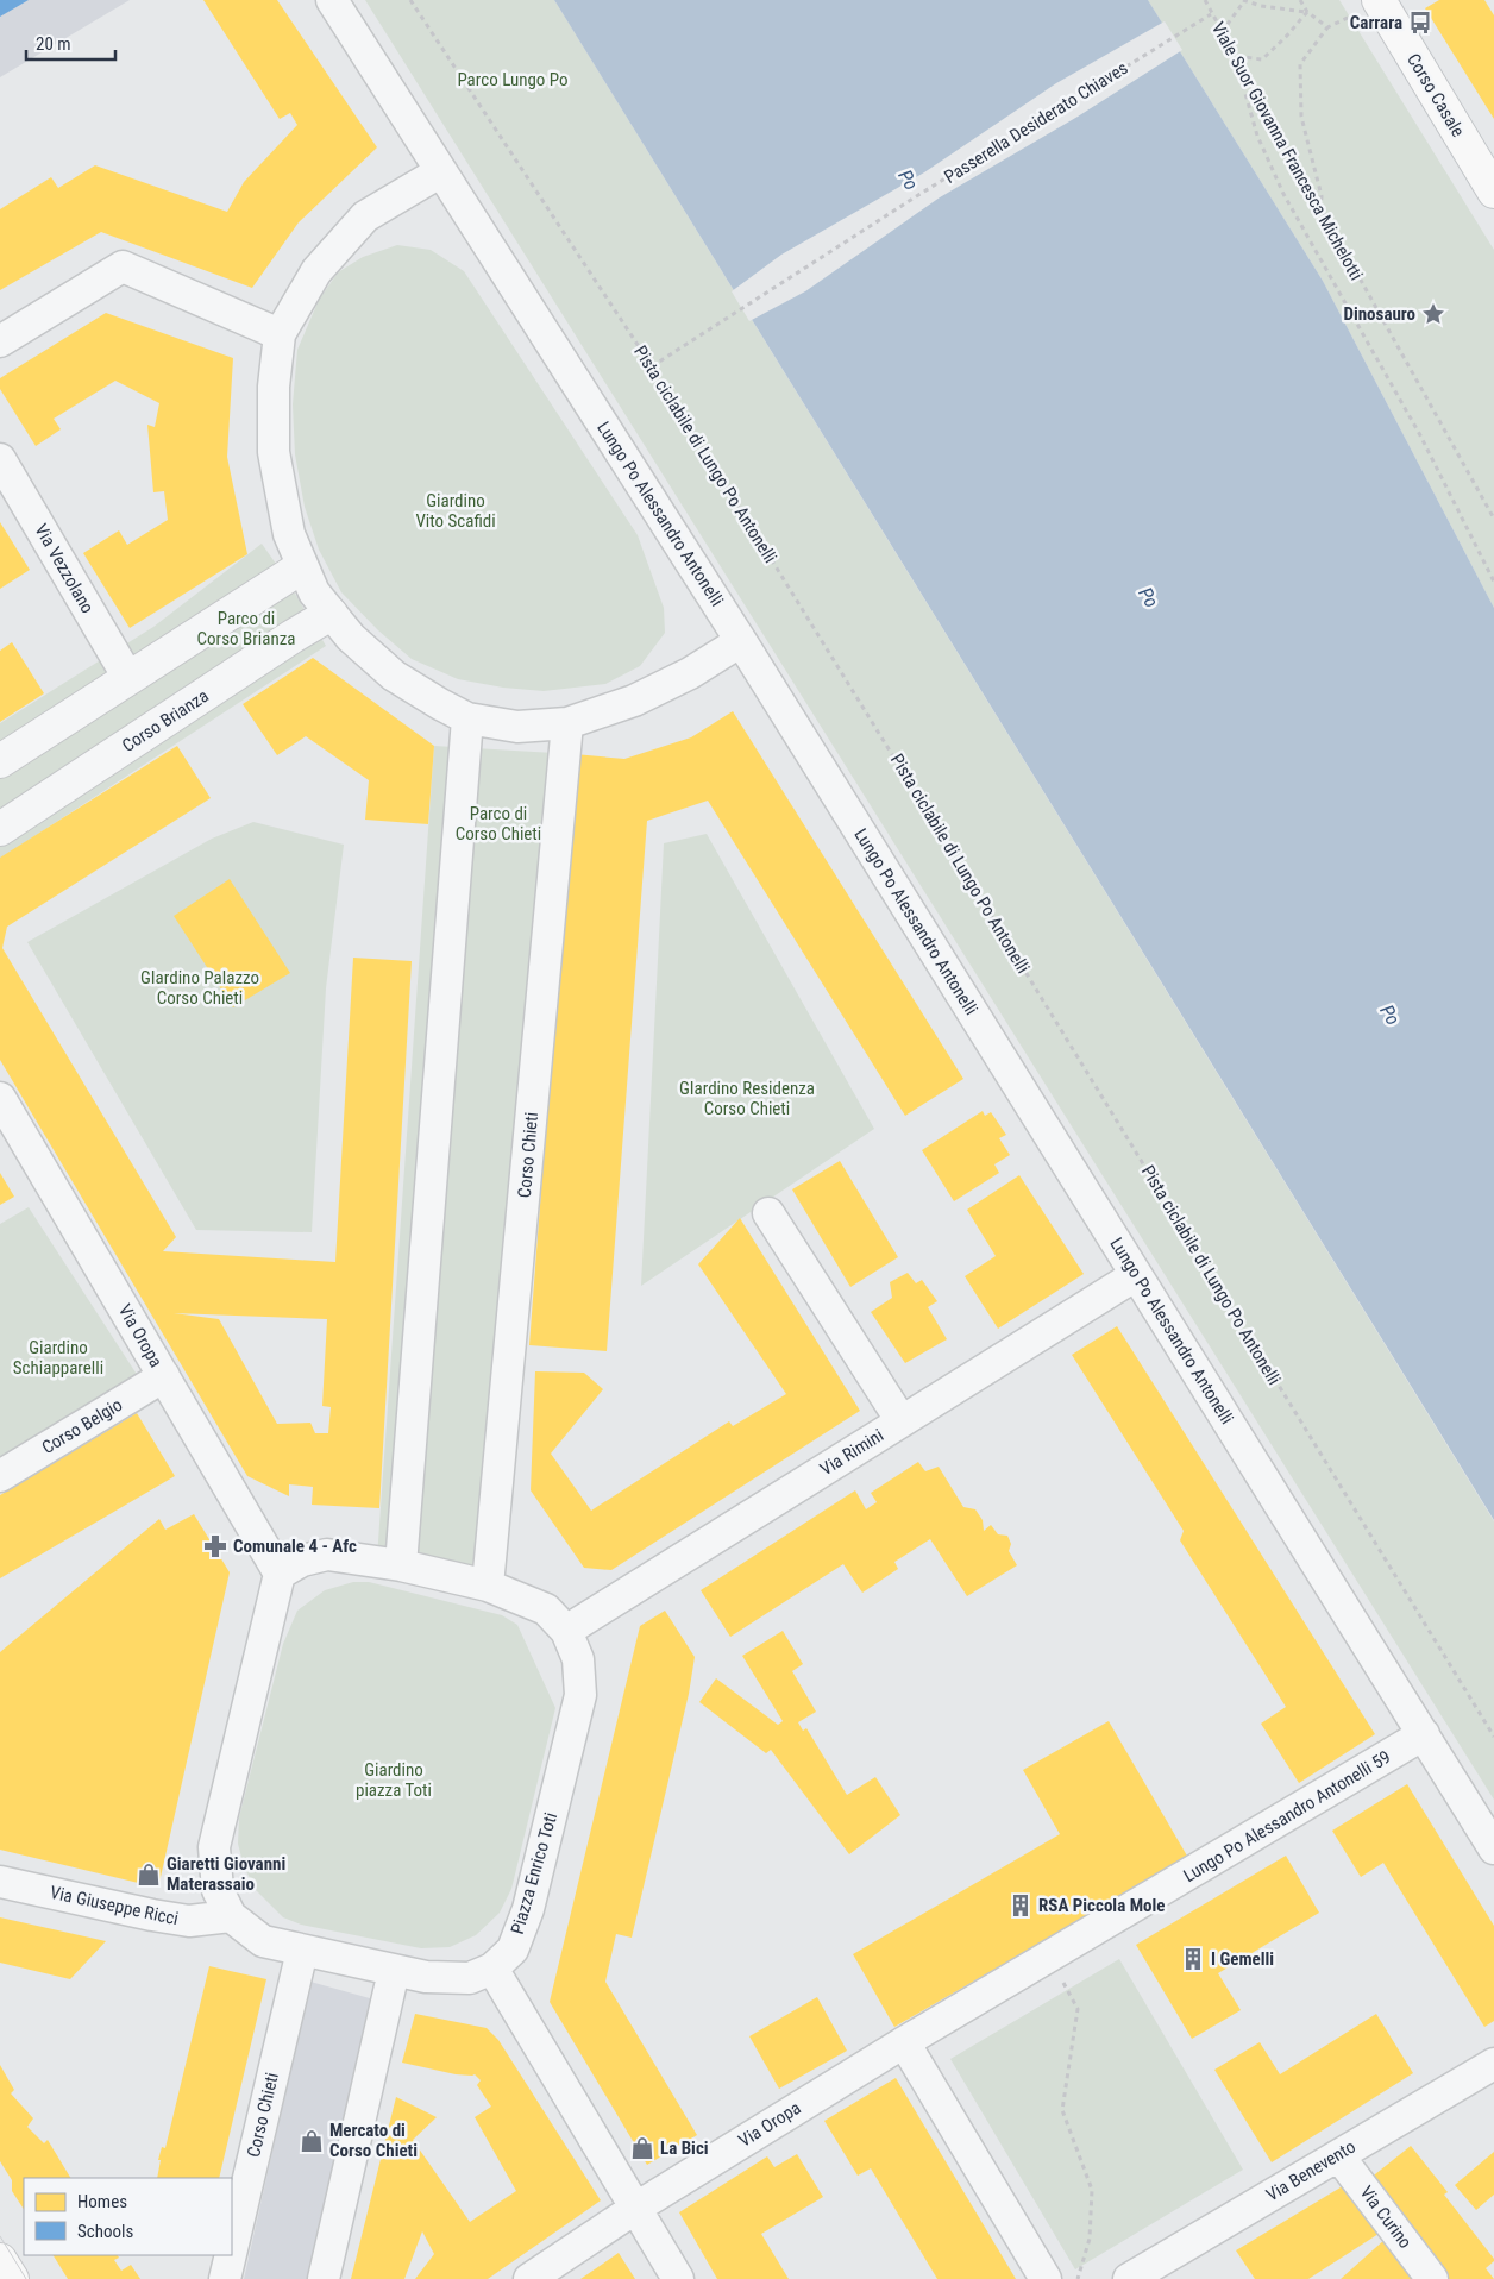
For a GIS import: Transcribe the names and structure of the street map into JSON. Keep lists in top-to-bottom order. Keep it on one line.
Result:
{"streets":{"main road":["Corso Casale"],"street":["Lungo Po Alessandro Antonelli","Via Vezzolano","Corso Brianza","Corso Chieti","Via Oropa","Corso Belgio","Via Rimini","Lungo Po Alessandro Antonelli 59","Piazza Enrico Toti","Via Giuseppe Ricci","Via Benevento","Via Curino"],"path":["Passerella Desiderato Chiaves","Viale Suor Giovanna Francesca Michelotti","Pista ciclabile di Lungo Po Antonelli"]},"crossings":[["Passerella Desiderato Chiaves","Viale Suor Giovanna Francesca Michelotti"],["Passerella Desiderato Chiaves","Pista ciclabile di Lungo Po Antonelli"],["Lungo Po Alessandro Antonelli","Via Rimini"],["Lungo Po Alessandro Antonelli","Lungo Po Alessandro Antonelli 59"],["Corso Chieti","Piazza Enrico Toti"],["Via Oropa","Corso Belgio"],["Via Oropa","Lungo Po Alessandro Antonelli 59"],["Via Oropa","Piazza Enrico Toti"],["Via Rimini","Piazza Enrico Toti"],["Piazza Enrico Toti","Via Giuseppe Ricci"],["Via Benevento","Via Curino"]],"water":["Po"],"parks":["Parco Lungo Po","Giardino Vito Scafidi","Parco di Corso Brianza","Parco di Corso Chieti","GIardino Palazzo Corso Chieti","GIardino Residenza Corso Chieti","Giardino Schiapparelli","Giardino piazza Toti"],"places":{"bus stop":["Carrara"],"place":["Dinosauro"],"pharmacy":["Comunale 4 - Afc"],"shop":["Giaretti Giovanni Materassaio","Mercato di Corso Chieti","La Bici"],"building":["RSA Piccola Mole","I Gemelli"]},"legend":["Homes","Schools"],"scale_bar":"20 m"}
